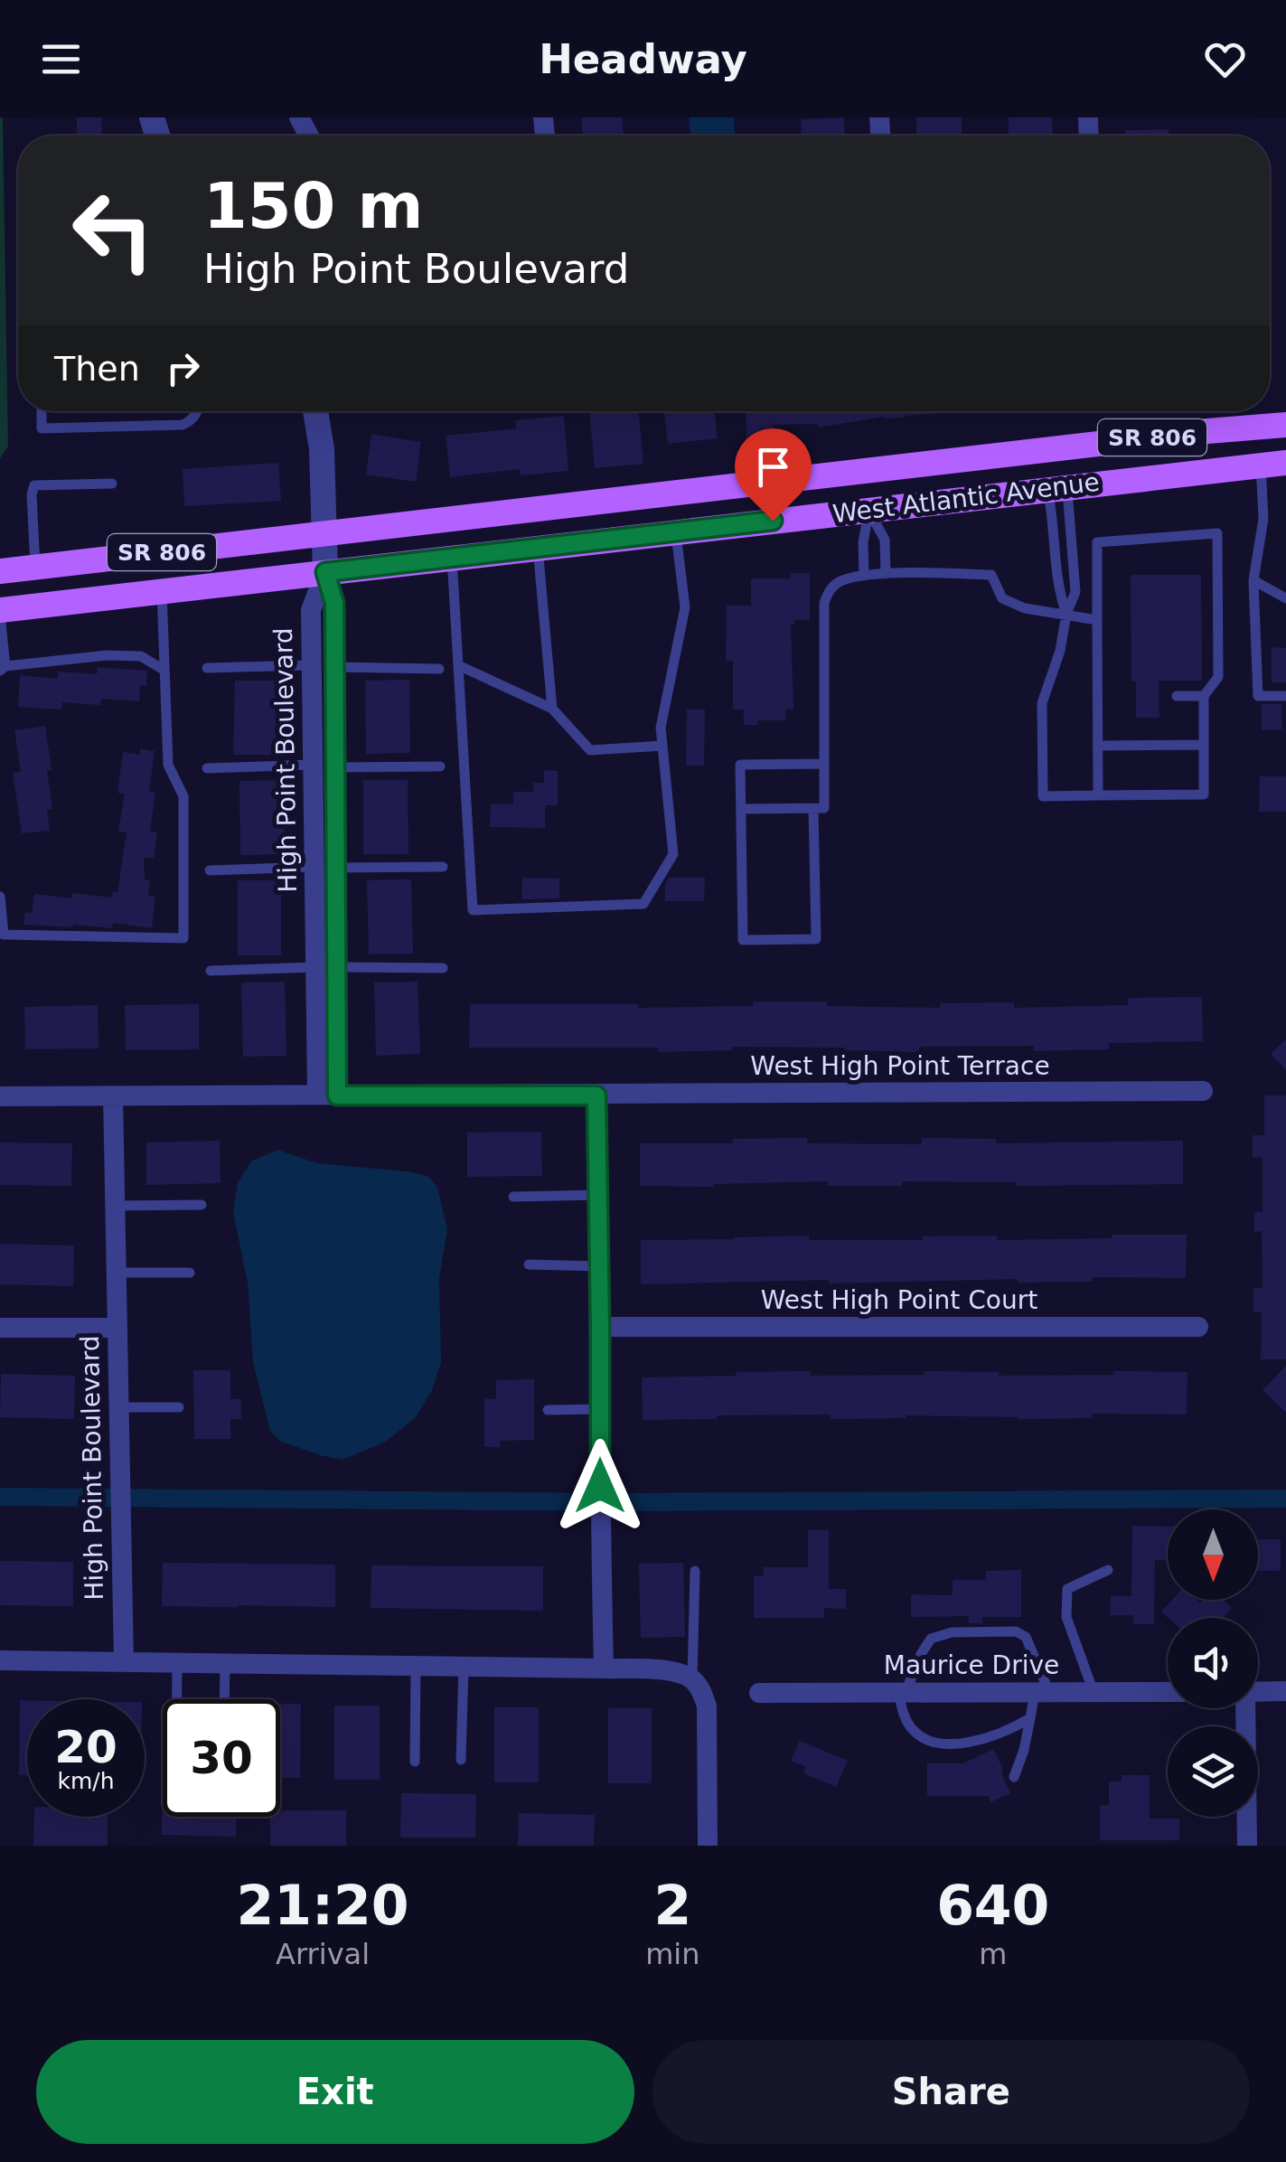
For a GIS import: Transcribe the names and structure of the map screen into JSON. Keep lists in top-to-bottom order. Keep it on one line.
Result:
{"streets":{"main road":["SR 806","West Atlantic Avenue"],"street":["High Point Boulevard","West High Point Terrace","West High Point Court","Maurice Drive"]},"crossings":[["West Atlantic Avenue","High Point Boulevard"]],"north":"bottom","page":{"header":"Headway","turn":["150 m","High Point Boulevard"],"then":"Then","speed":"20 km/h","limit":"30","eta":["21:20","Arrival","2","min","640","m"],"buttons":["Exit","Share"]}}
